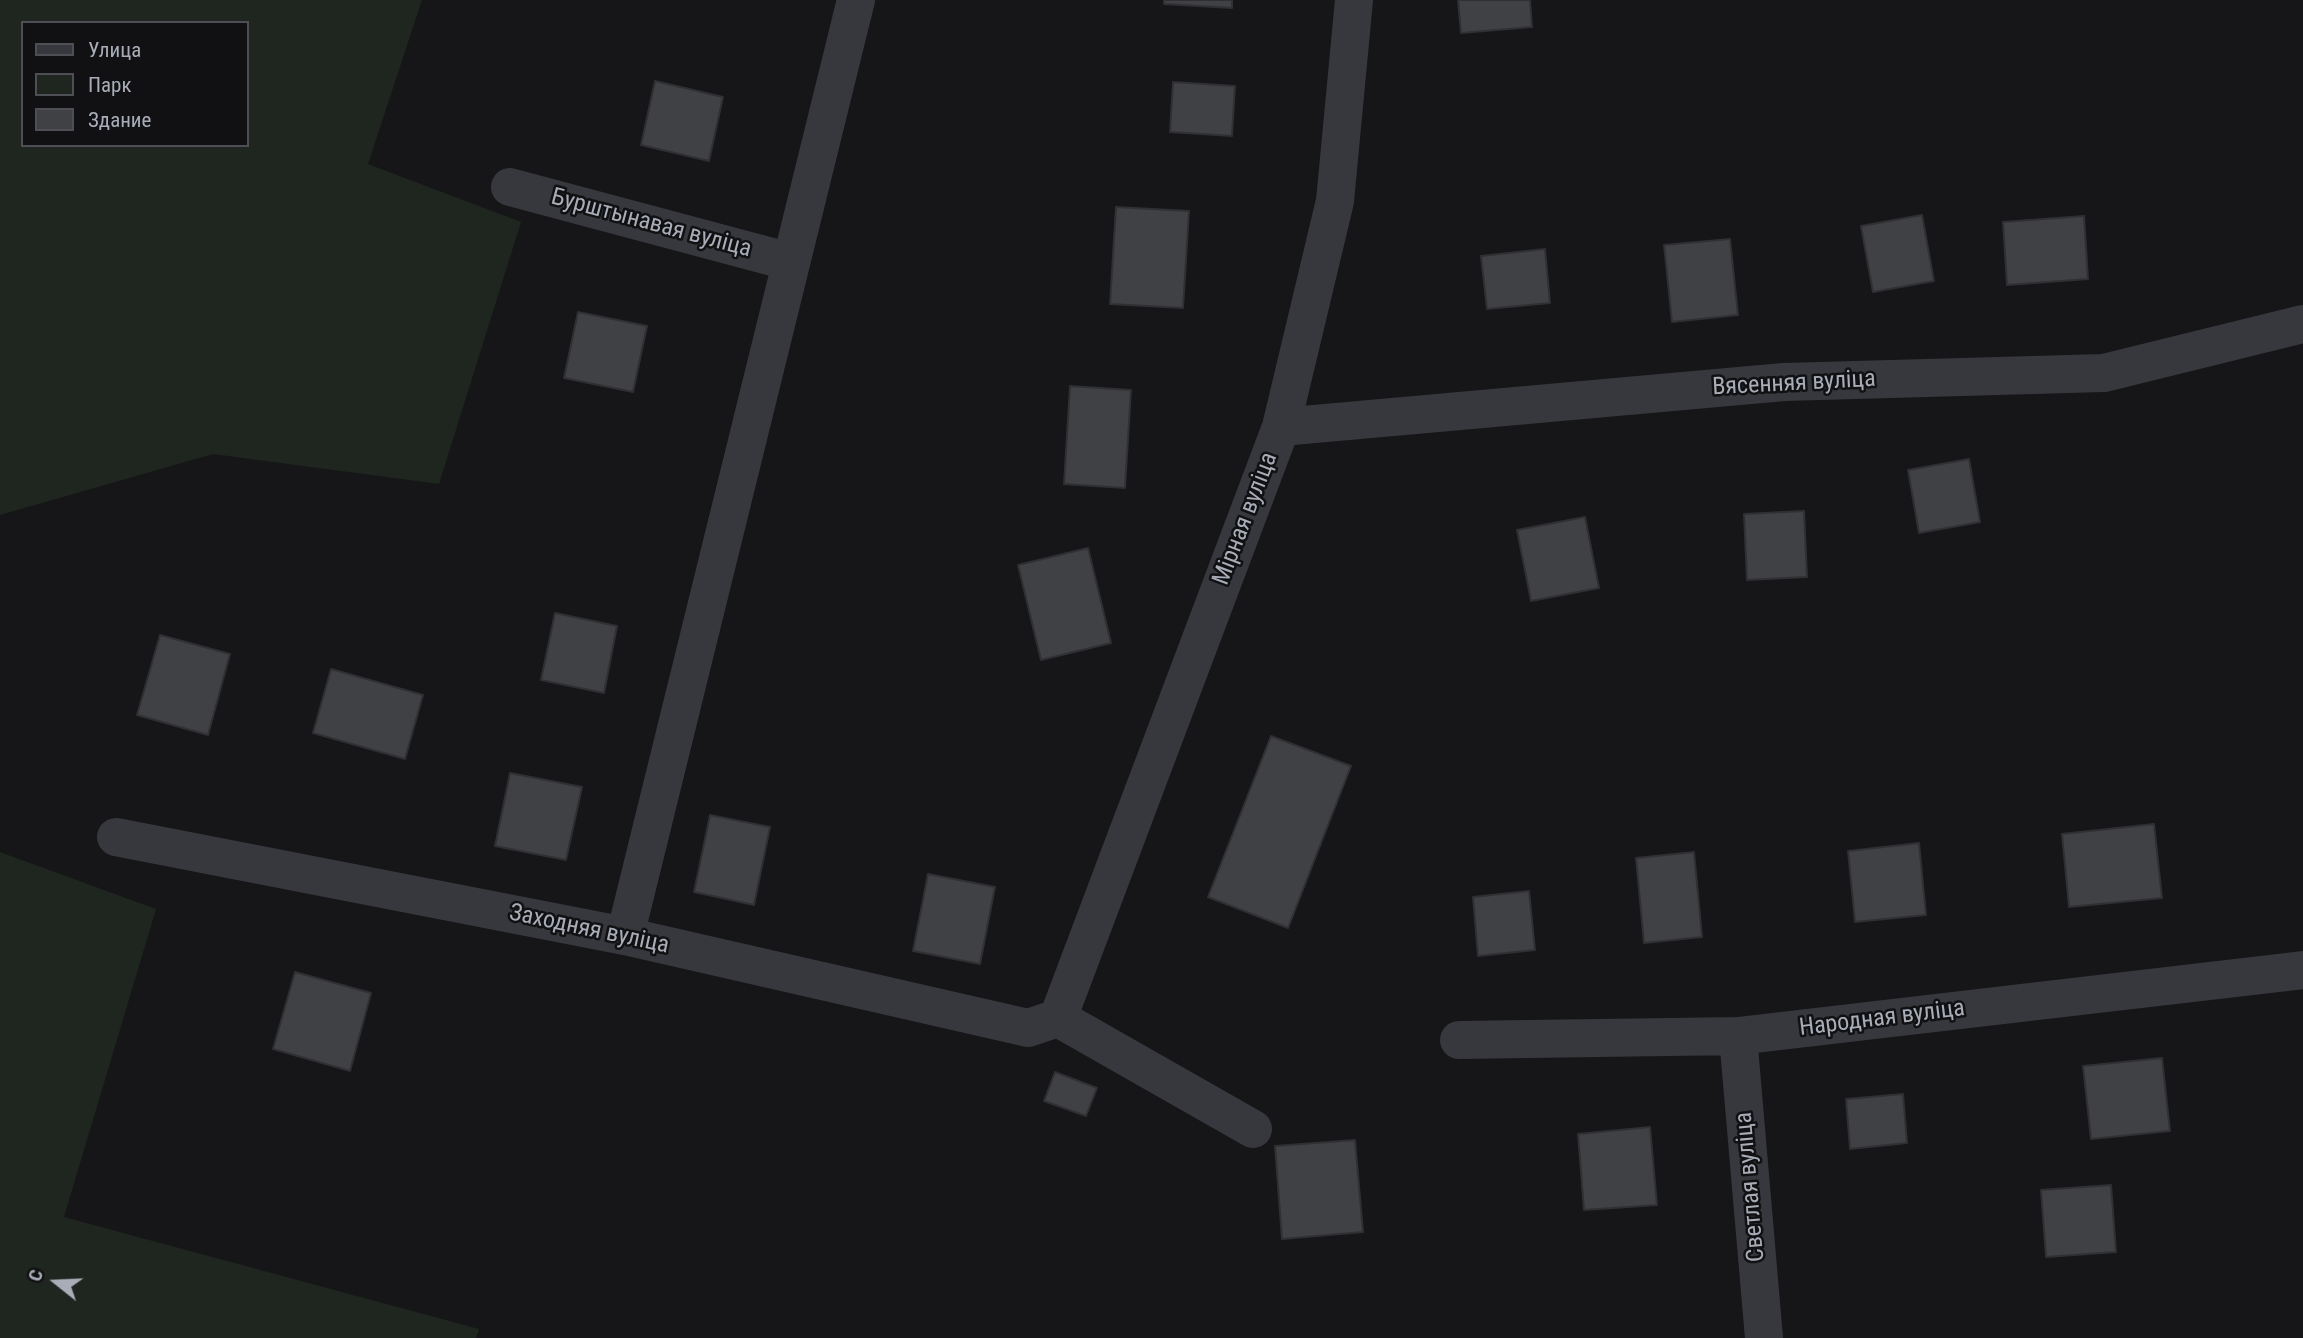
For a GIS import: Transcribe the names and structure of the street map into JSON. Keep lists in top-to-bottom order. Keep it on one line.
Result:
{"streets":{"street":["Бурштынавая вуліца","Вясенняя вуліца","Мірная вуліца","Заходняя вуліца","Народная вуліца","Светлая вуліца"]},"crossings":[["Вясенняя вуліца","Мірная вуліца"],["Мірная вуліца","Заходняя вуліца"],["Народная вуліца","Светлая вуліца"]],"legend":["Улица","Парк","Здание"],"north":"left"}
